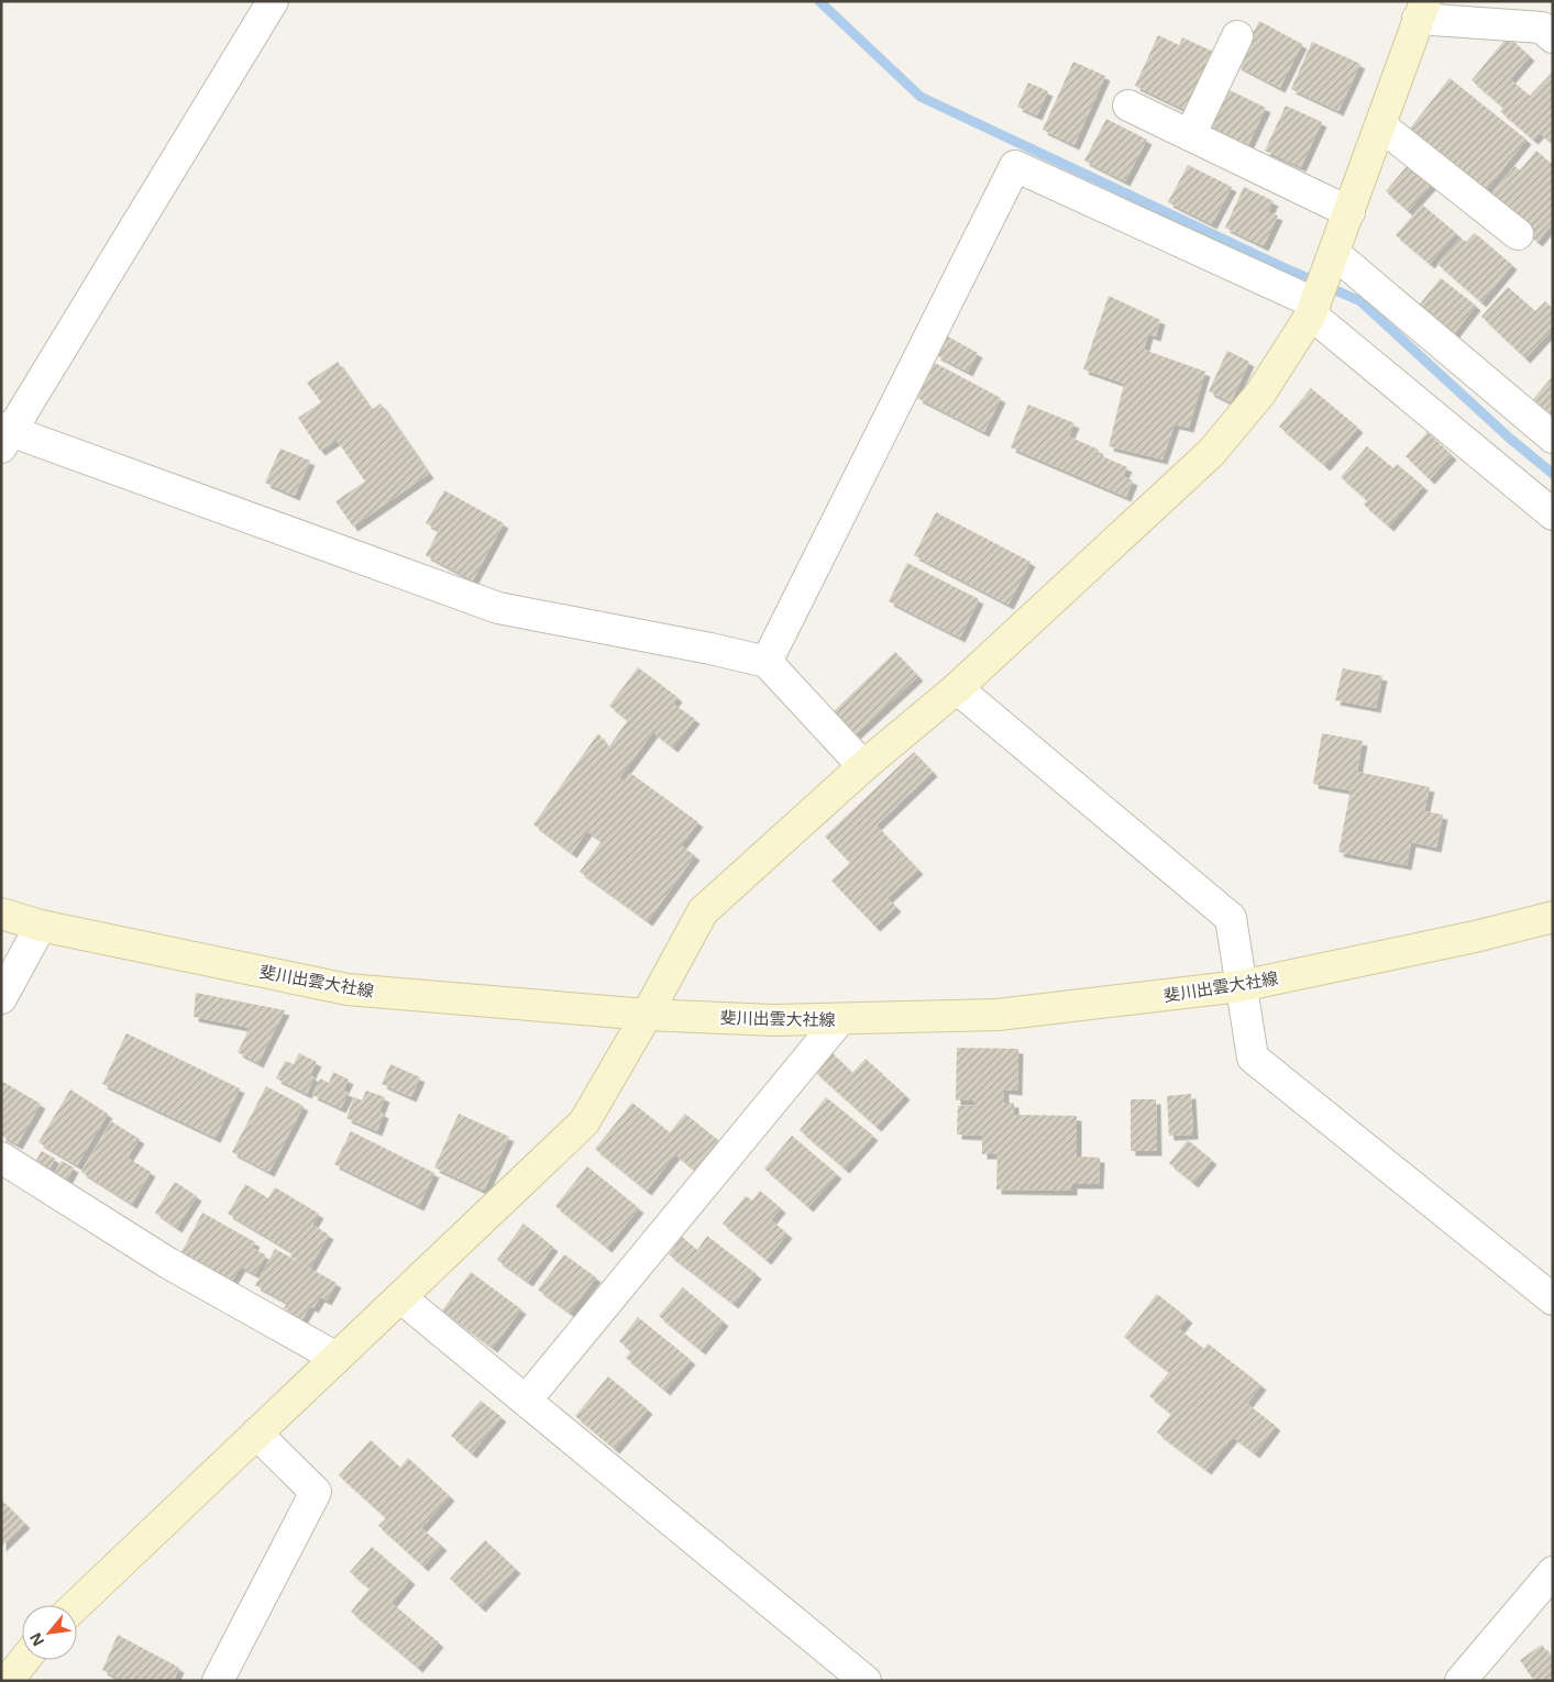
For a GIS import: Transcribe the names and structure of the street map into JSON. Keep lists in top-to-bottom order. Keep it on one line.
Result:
{"streets":{"street":["斐川出雲大社線"]},"north":"bottom left"}
